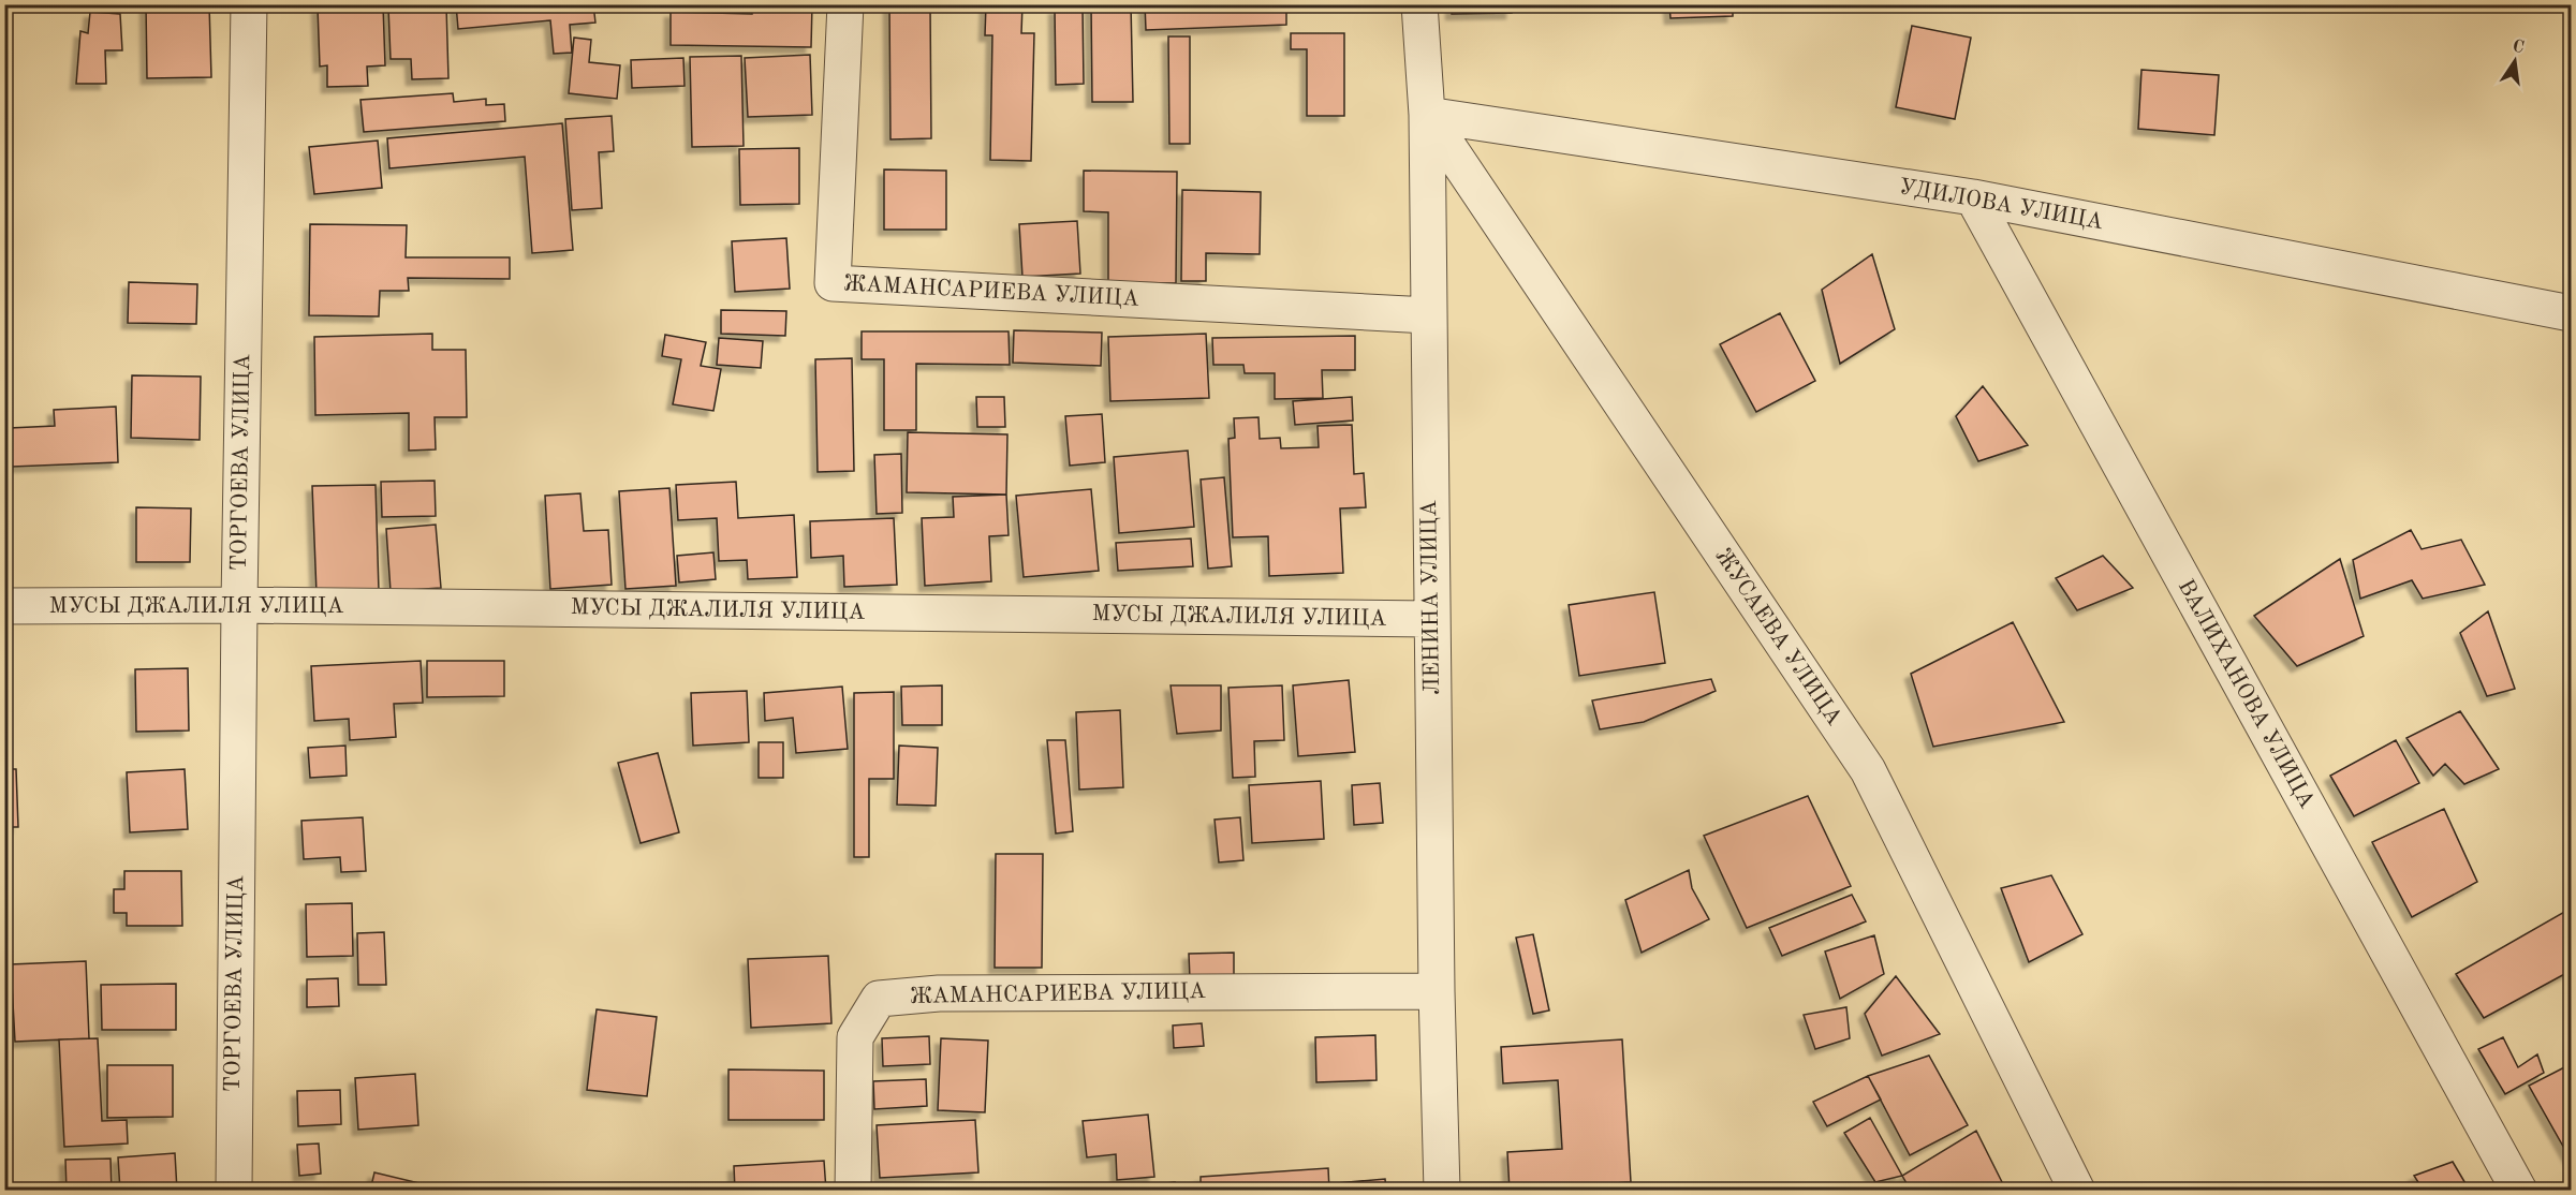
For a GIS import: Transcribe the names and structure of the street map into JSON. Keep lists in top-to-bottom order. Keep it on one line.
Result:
{"streets":{"street":["УДИЛОВА УЛИЦА","ЖАМАНСАРИЕВА УЛИЦА","ТОРГОЕВА УЛИЦА","ЛЕНИНА УЛИЦА","МУСЫ ДЖАЛИЛЯ УЛИЦА","ЖУСАЕВА УЛИЦА","ВАЛИХАНОВА УЛИЦА"]},"crossings":[["УДИЛОВА УЛИЦА","ЛЕНИНА УЛИЦА"],["УДИЛОВА УЛИЦА","ЖУСАЕВА УЛИЦА"],["УДИЛОВА УЛИЦА","ВАЛИХАНОВА УЛИЦА"],["ЖАМАНСАРИЕВА УЛИЦА","ЛЕНИНА УЛИЦА"],["ТОРГОЕВА УЛИЦА","МУСЫ ДЖАЛИЛЯ УЛИЦА"],["ЛЕНИНА УЛИЦА","МУСЫ ДЖАЛИЛЯ УЛИЦА"],["ЛЕНИНА УЛИЦА","ЖУСАЕВА УЛИЦА"]],"north":"top"}
